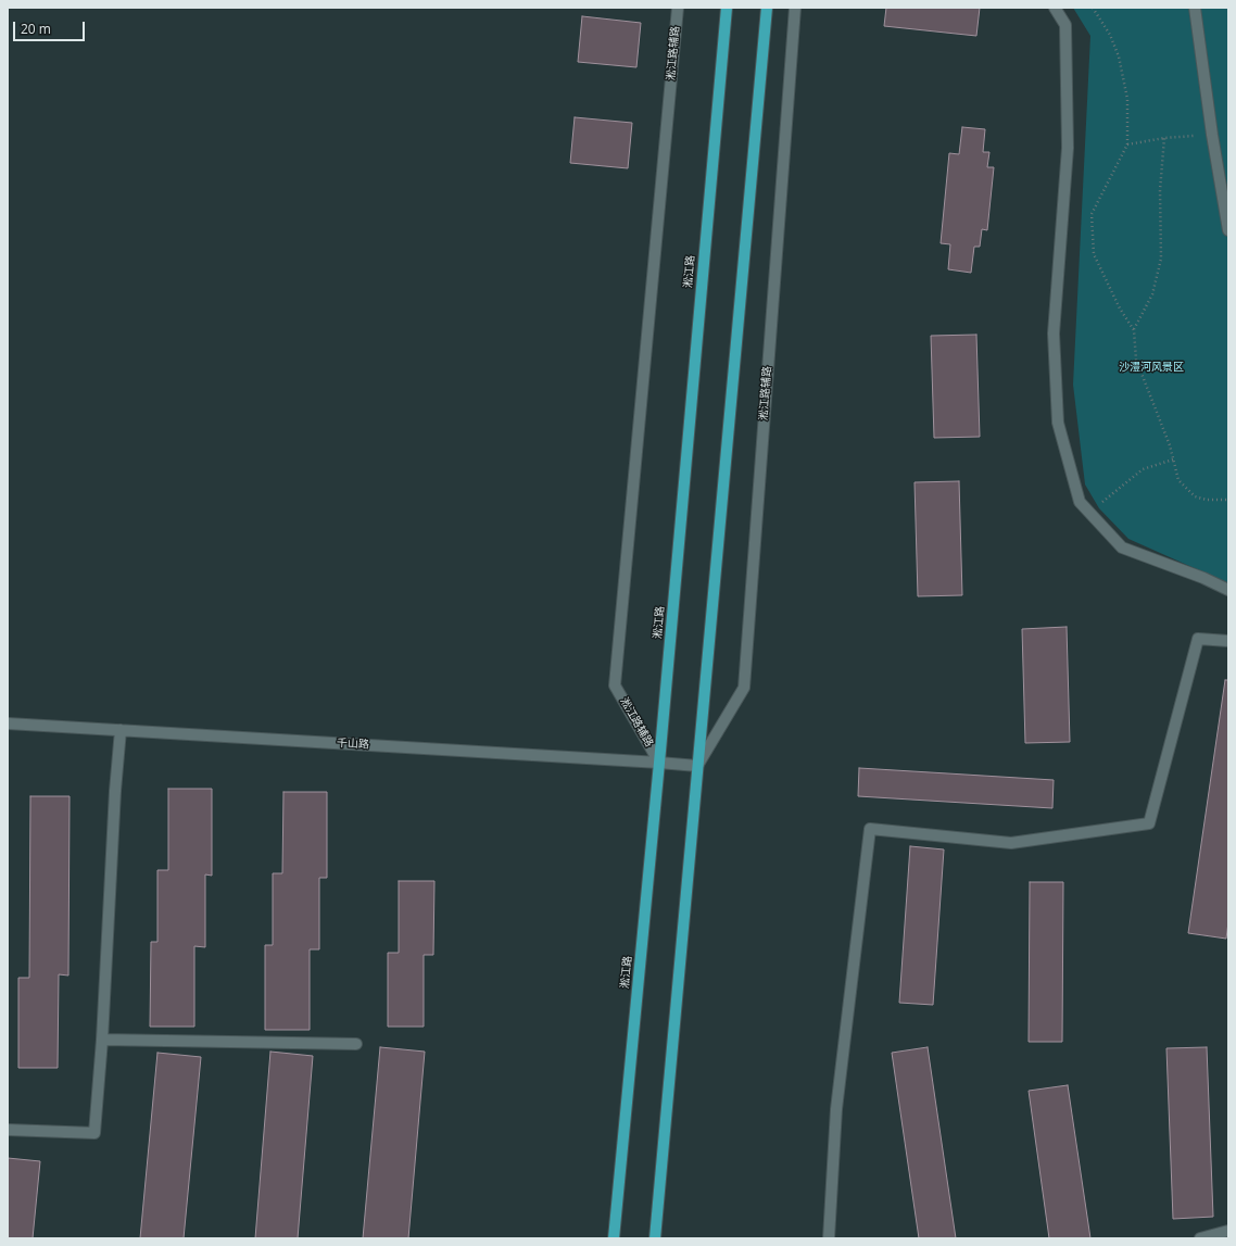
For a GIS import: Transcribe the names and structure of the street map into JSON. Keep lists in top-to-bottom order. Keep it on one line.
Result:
{"streets":{"main road":["淞江路"],"street":["淞江路辅路","千山路"]},"crossings":[["淞江路辅路","淞江路"],["淞江路辅路","千山路"],["淞江路","千山路"]],"parks":["沙澧河风景区"],"scale_bar":"20 m"}
